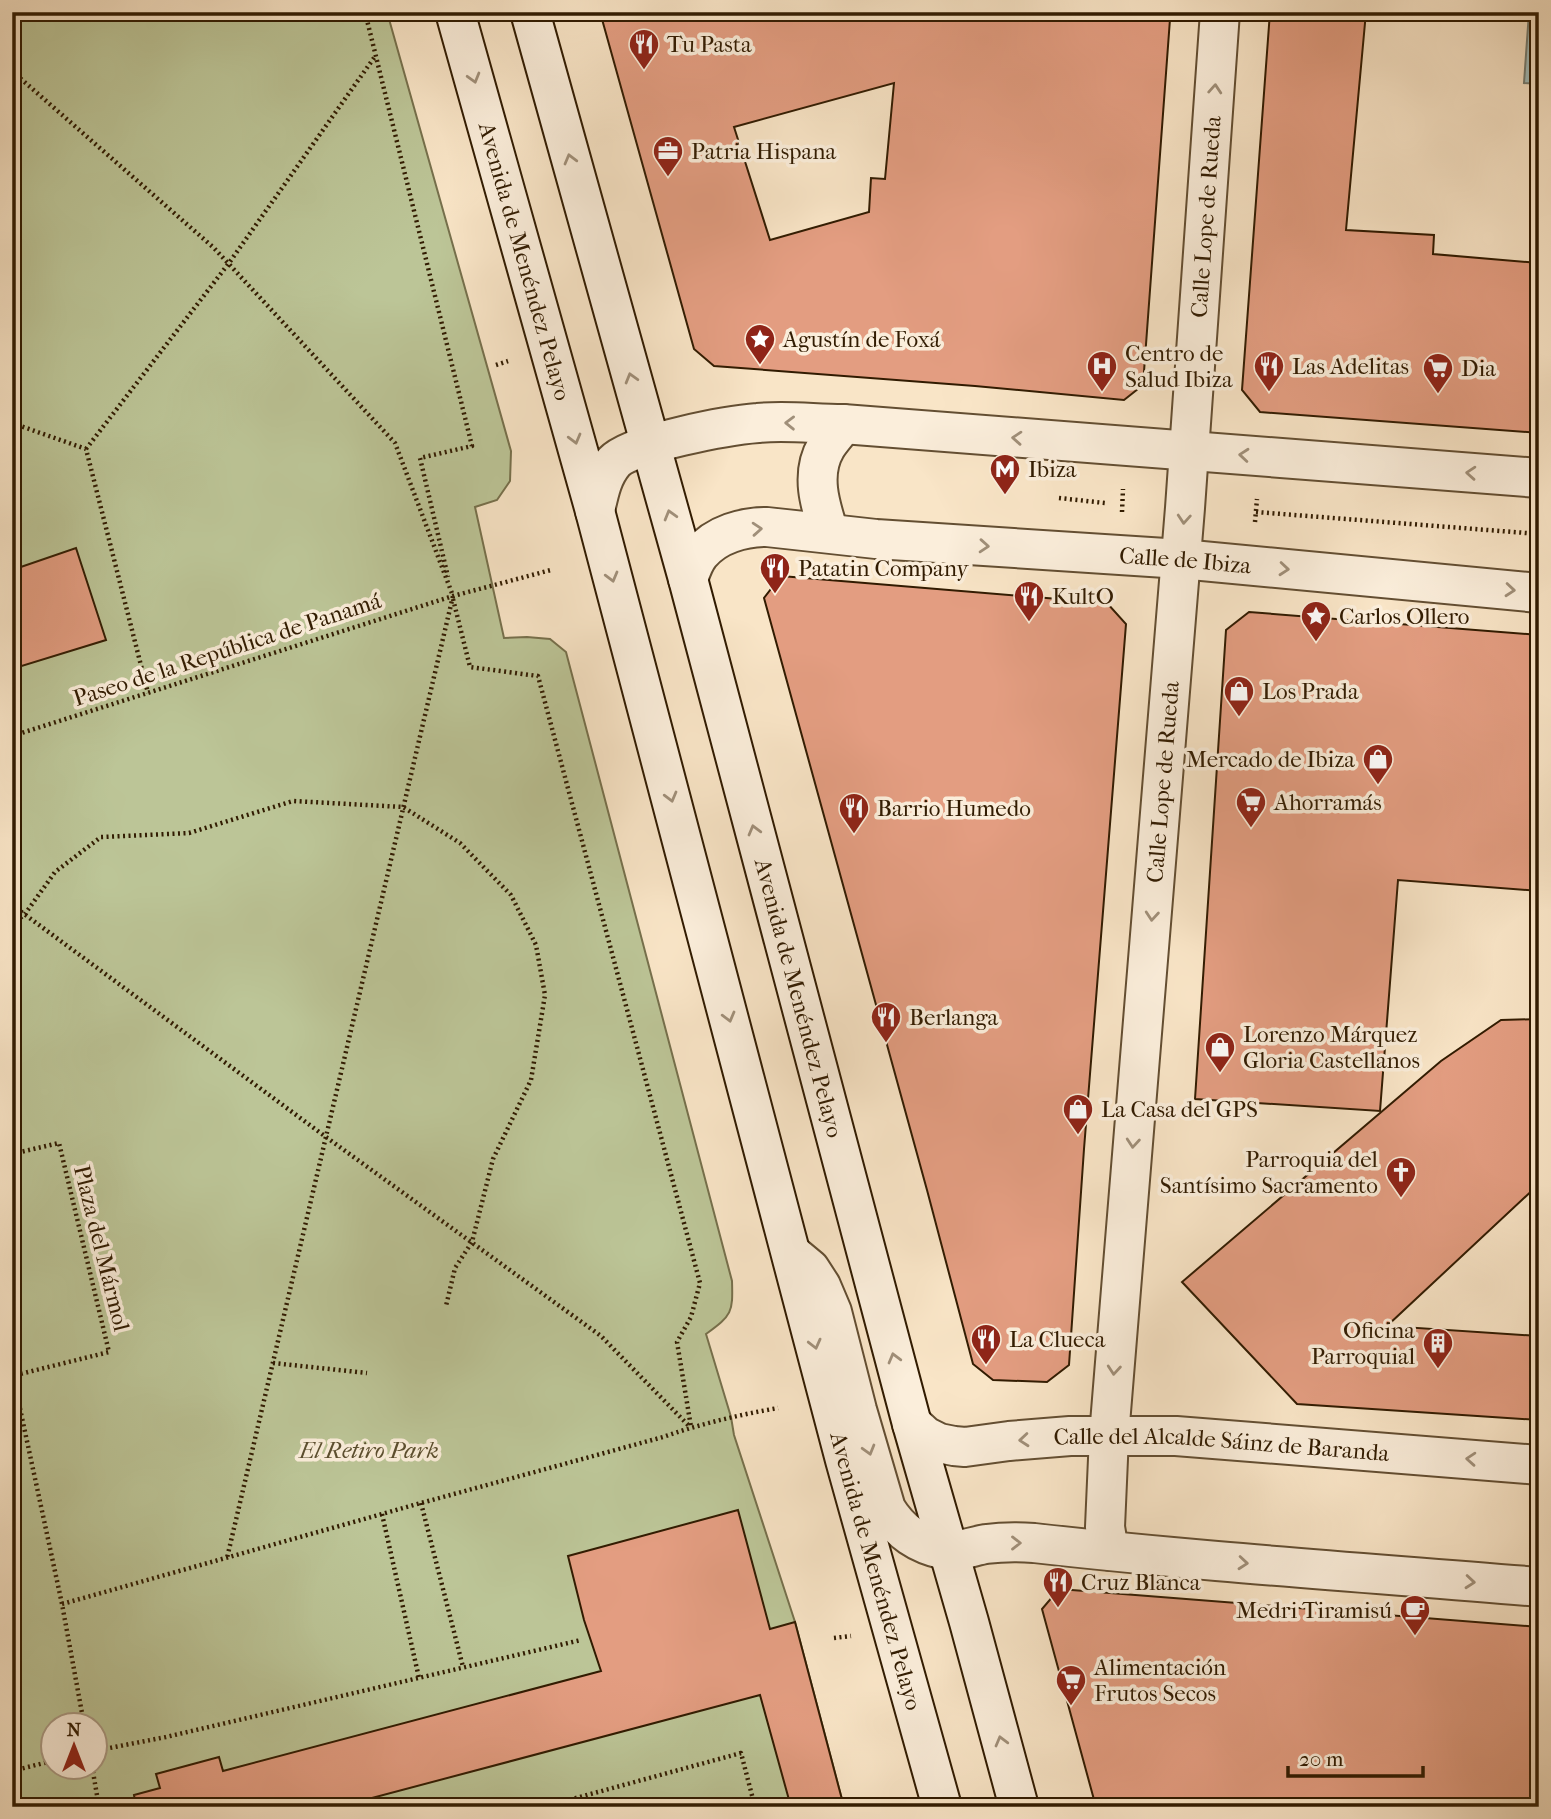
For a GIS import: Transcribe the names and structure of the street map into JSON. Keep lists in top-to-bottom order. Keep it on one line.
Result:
{"streets":{"street":["Calle Lope de Rueda","Avenida de Menéndez Pelayo","Calle de Ibiza","Calle del Alcalde Sáinz de Baranda"],"path":["Paseo de la República de Panamá","Plaza del Mármol"]},"crossings":[["Calle Lope de Rueda","Calle de Ibiza"],["Calle Lope de Rueda","Calle del Alcalde Sáinz de Baranda"],["Avenida de Menéndez Pelayo","Calle de Ibiza"],["Avenida de Menéndez Pelayo","Calle del Alcalde Sáinz de Baranda"]],"parks":["El Retiro Park"],"places":{"restaurant":["Tu Pasta","Las Adelitas","Patatin Company","KultO","Barrio Humedo","Berlanga","La Clueca","Cruz Blanca"],"office":["Patria Hispana"],"place":["Agustín de Foxá","Carlos Ollero"],"hospital":["Centro de Salud Ibiza"],"supermarket":["Dia","Ahorramás","Alimentación Frutos Secos"],"metro station":["Ibiza"],"shop":["Los Prada","Mercado de Ibiza","Lorenzo Márquez Gloria Castellanos","La Casa del GPS"],"church":["Parroquia del Santísimo Sacramento"],"building":["Oficina Parroquial"],"cafe":["Medri Tiramisú"]},"scale_bar":"20 m","north":"top"}
